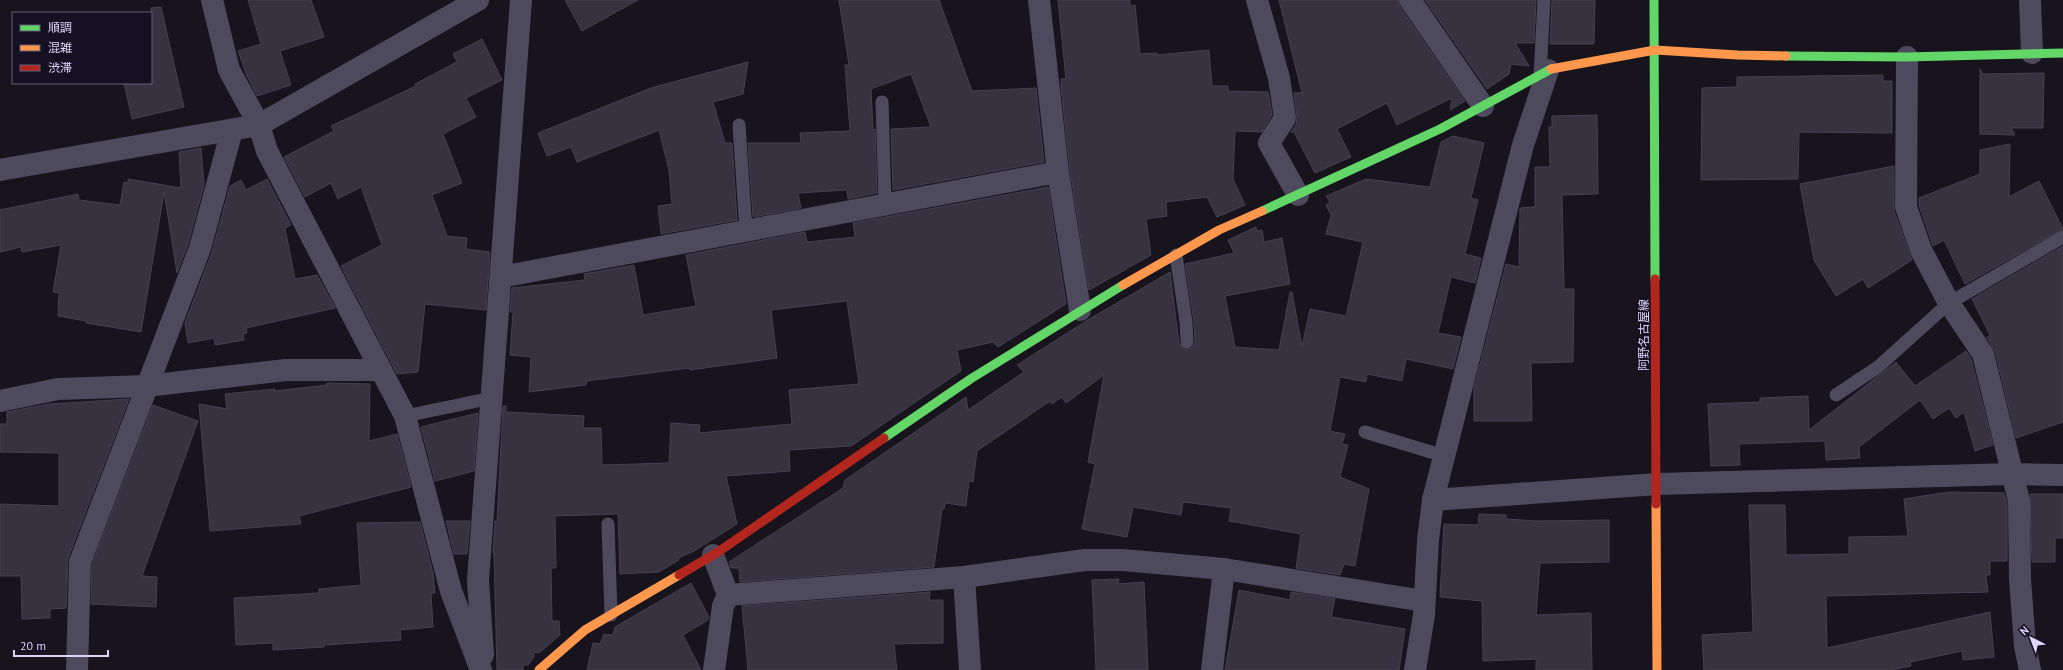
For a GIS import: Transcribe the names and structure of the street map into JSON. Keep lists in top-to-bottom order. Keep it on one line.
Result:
{"streets":{"street":["阿野名古屋線"]},"legend":["順調","混雑","渋滞"],"scale_bar":"20 m","north":"top left"}
